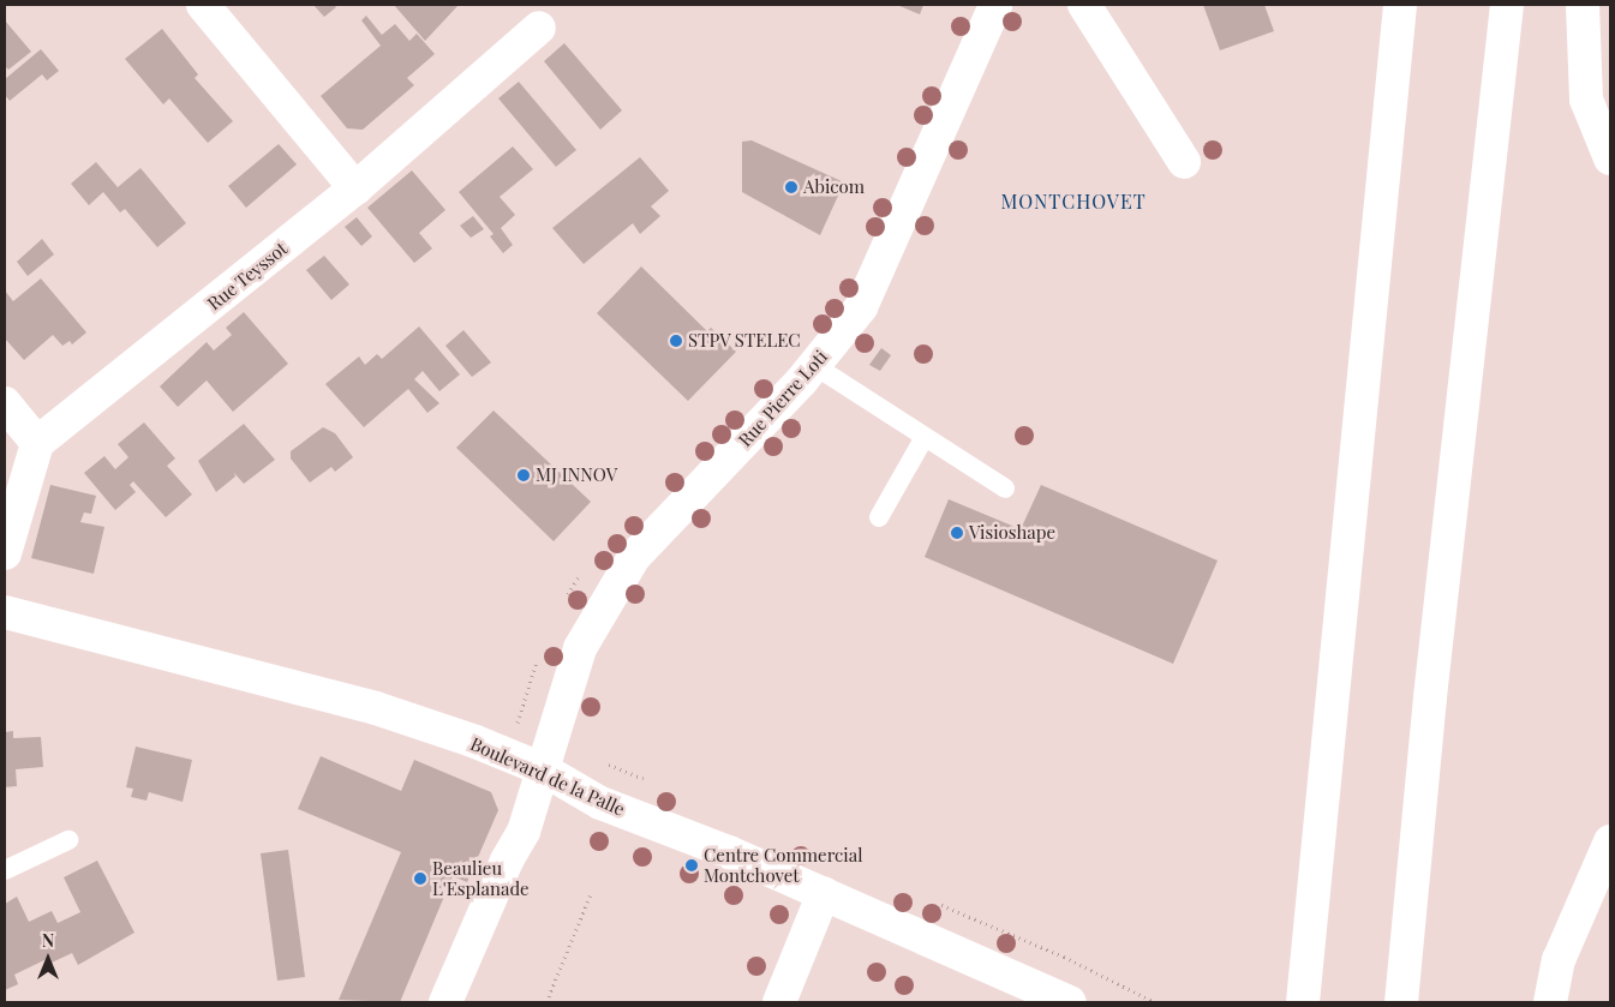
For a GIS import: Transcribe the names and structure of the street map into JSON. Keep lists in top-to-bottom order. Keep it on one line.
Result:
{"streets":{"main road":["Rue Teyssot","Rue Pierre Loti","Boulevard de la Palle"]},"crossings":[["Rue Pierre Loti","Boulevard de la Palle"]],"districts":["MONTCHOVET"],"places":["Abicom","STPV STELEC","MJ INNOV","Visioshape","Centre Commercial Montchovet","Beaulieu L'Esplanade"],"north":"top"}
